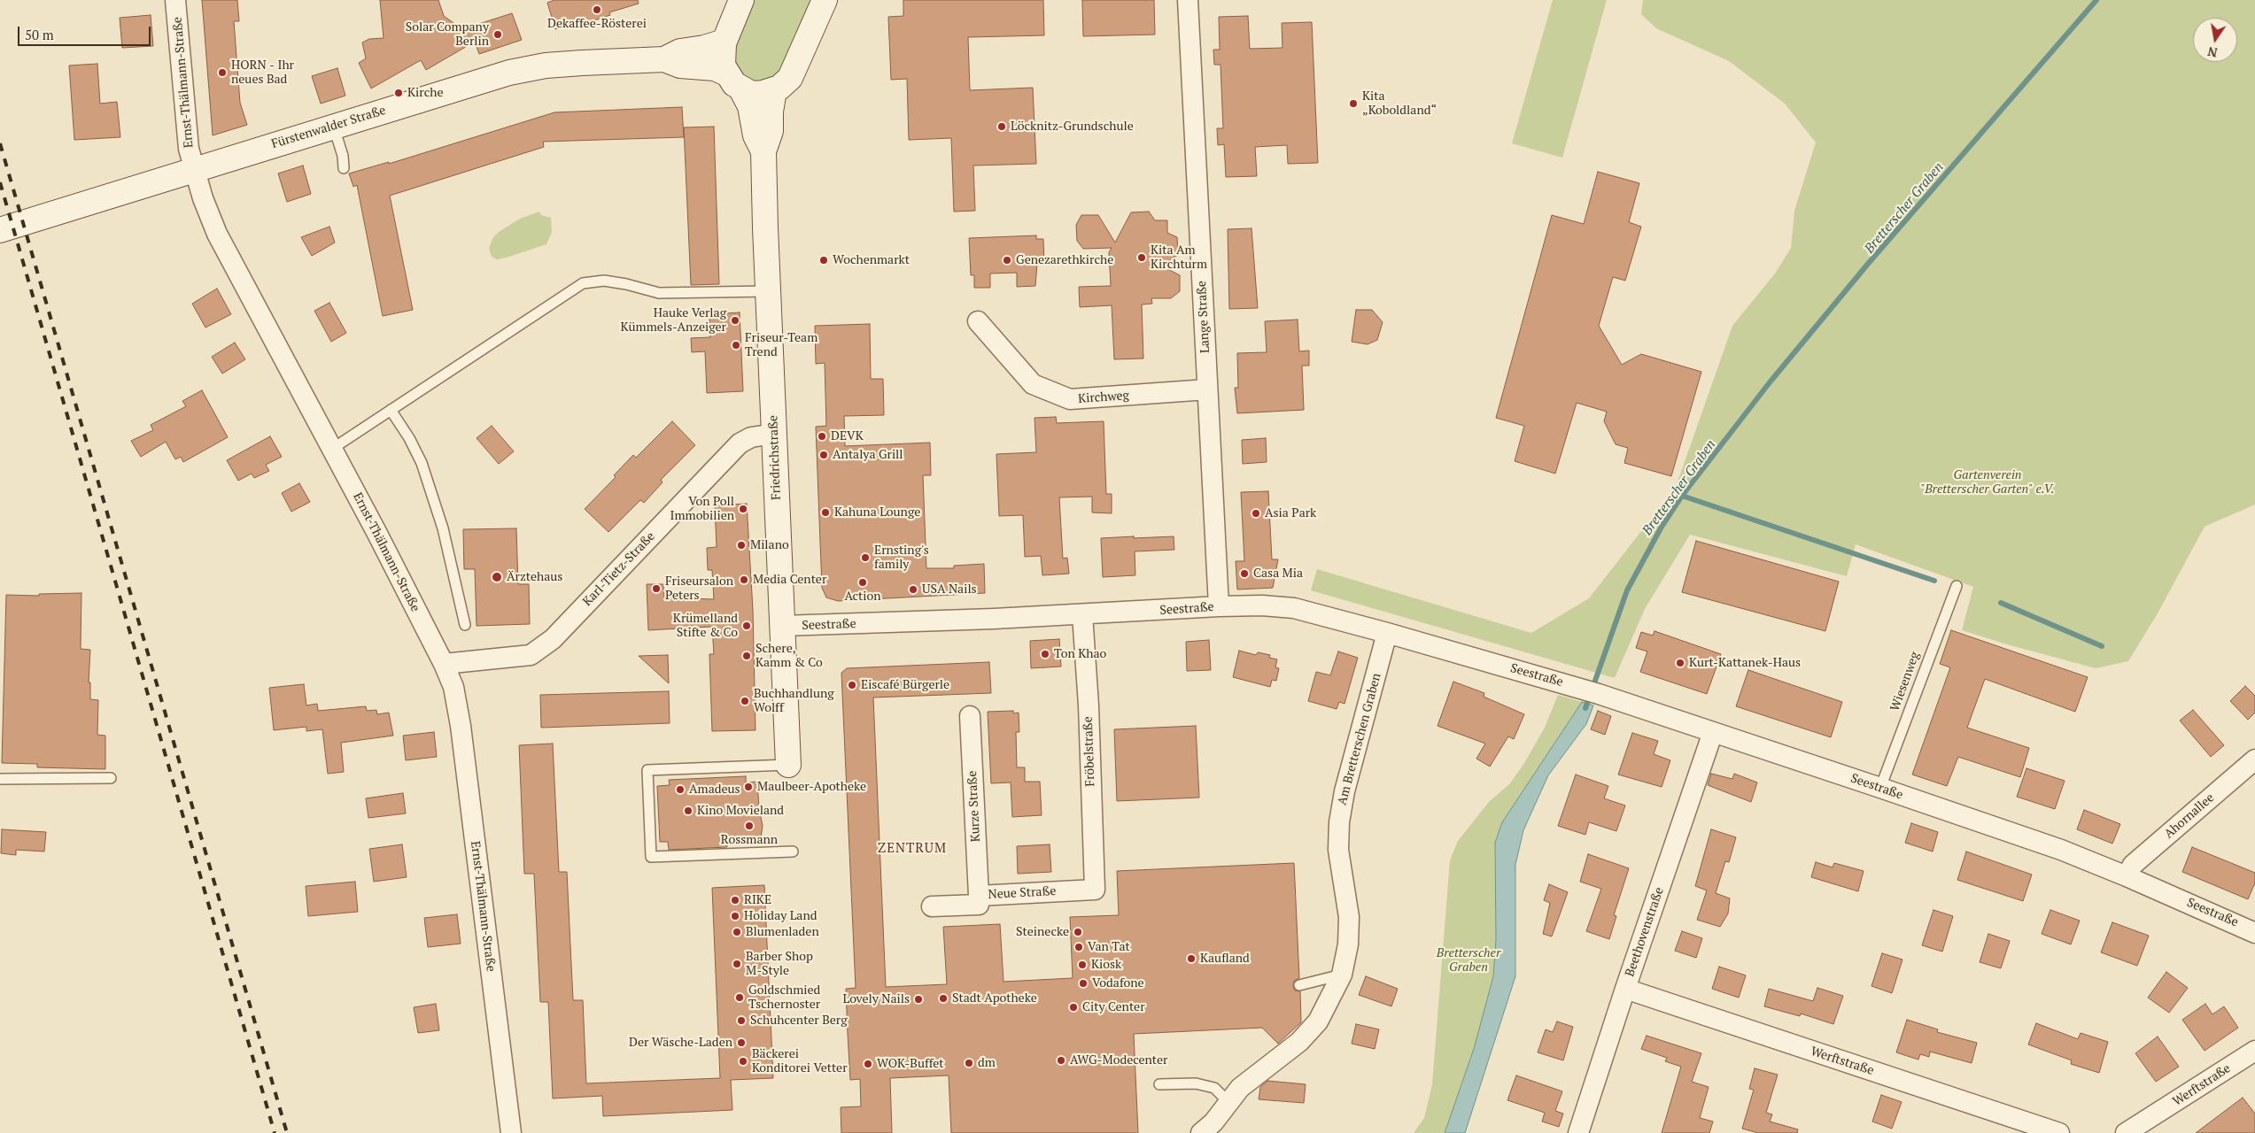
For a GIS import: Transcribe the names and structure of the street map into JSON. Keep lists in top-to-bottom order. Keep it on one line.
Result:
{"streets":{"main road":["Fürstenwalder Straße","Friedrichstraße"],"street":["Ernst-Thälmann-Straße","Lange Straße","Kirchweg","Karl-Tietz-Straße","Seestraße","Am Bretterschen Graben","Fröbelstraße","Kurze Straße","Ahornallee","Neue Straße","Beethovenstraße","Werftstraße"],"lane":["Wiesenweg"]},"crossings":[["Ernst-Thälmann-Straße","Fürstenwalder Straße"],["Ernst-Thälmann-Straße","Karl-Tietz-Straße"],["Fürstenwalder Straße","Friedrichstraße"],["Lange Straße","Kirchweg"],["Lange Straße","Seestraße"],["Friedrichstraße","Karl-Tietz-Straße"],["Friedrichstraße","Seestraße"],["Seestraße","Wiesenweg"],["Seestraße","Am Bretterschen Graben"],["Seestraße","Fröbelstraße"],["Seestraße","Ahornallee"],["Seestraße","Beethovenstraße"],["Fröbelstraße","Neue Straße"],["Kurze Straße","Neue Straße"],["Beethovenstraße","Werftstraße"]],"districts":["ZENTRUM"],"water":["Bretterscher Graben"],"parks":["Gartenverein \"Bretterscher Garten\" e.V.","Bretterscher Graben"],"places":["Dekaffee-Rösterei","Solar Company Berlin","HORN - Ihr neues Bad","Kirche","Kita „Koboldland“","Löcknitz-Grundschule","Kita Am Kirchturm","Wochenmarkt","Genezarethkirche","Hauke Verlag Kümmels-Anzeiger","Friseur-Team Trend","DEVK","Antalya Grill","Von Poll Immobilien","Kahuna Lounge","Asia Park","Milano","Ernsting's family","Casa Mia","Ärztehaus","Media Center","Action","Friseursalon Peters","USA Nails","Krümelland Stifte & Co","Ton Khao","Schere, Kamm & Co","Kurt-Kattanek-Haus","Eiscafé Bürgerle","Buchhandlung Wolff","Maulbeer-Apotheke","Amadeus","Kino Movieland","Rossmann","RIKE","Holiday Land","Blumenladen","Steinecke","Van Tat","Kaufland","Barber Shop M-Style","Kiosk","Vodafone","Goldschmied Tschernoster","Stadt Apotheke","Lovely Nails","City Center","Schuhcenter Berg","Der Wäsche-Laden","AWG-Modecenter","Bäckerei Konditorei Vetter","dm","WOK-Buffet"],"scale_bar":"50 m","north":"bottom"}
